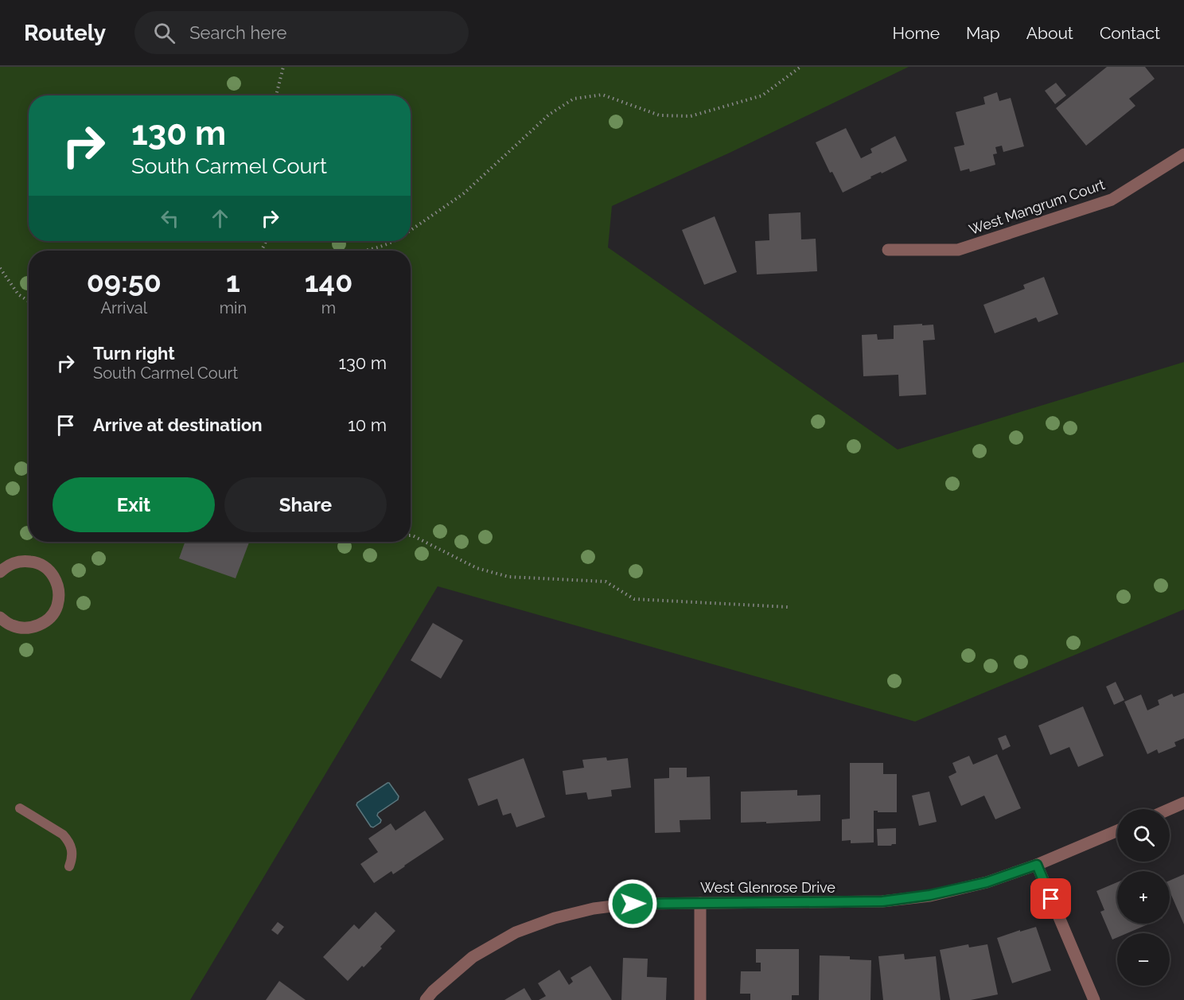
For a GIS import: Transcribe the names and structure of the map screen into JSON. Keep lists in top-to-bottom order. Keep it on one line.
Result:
{"streets":{"street":["West Mangrum Court","West Glenrose Drive"]},"page":{"header":"Routely","search":"Search here","nav":["Home","Map","About","Contact"],"turn":["130 m","South Carmel Court"],"eta":["09:50","Arrival","1","min","140","m"],"list":[{"name":"Turn right","note":"South Carmel Court","value":"130 m"},{"name":"Arrive at destination","value":"10 m"}],"buttons":["Exit","Share"],"map_buttons":["+","−"]}}
